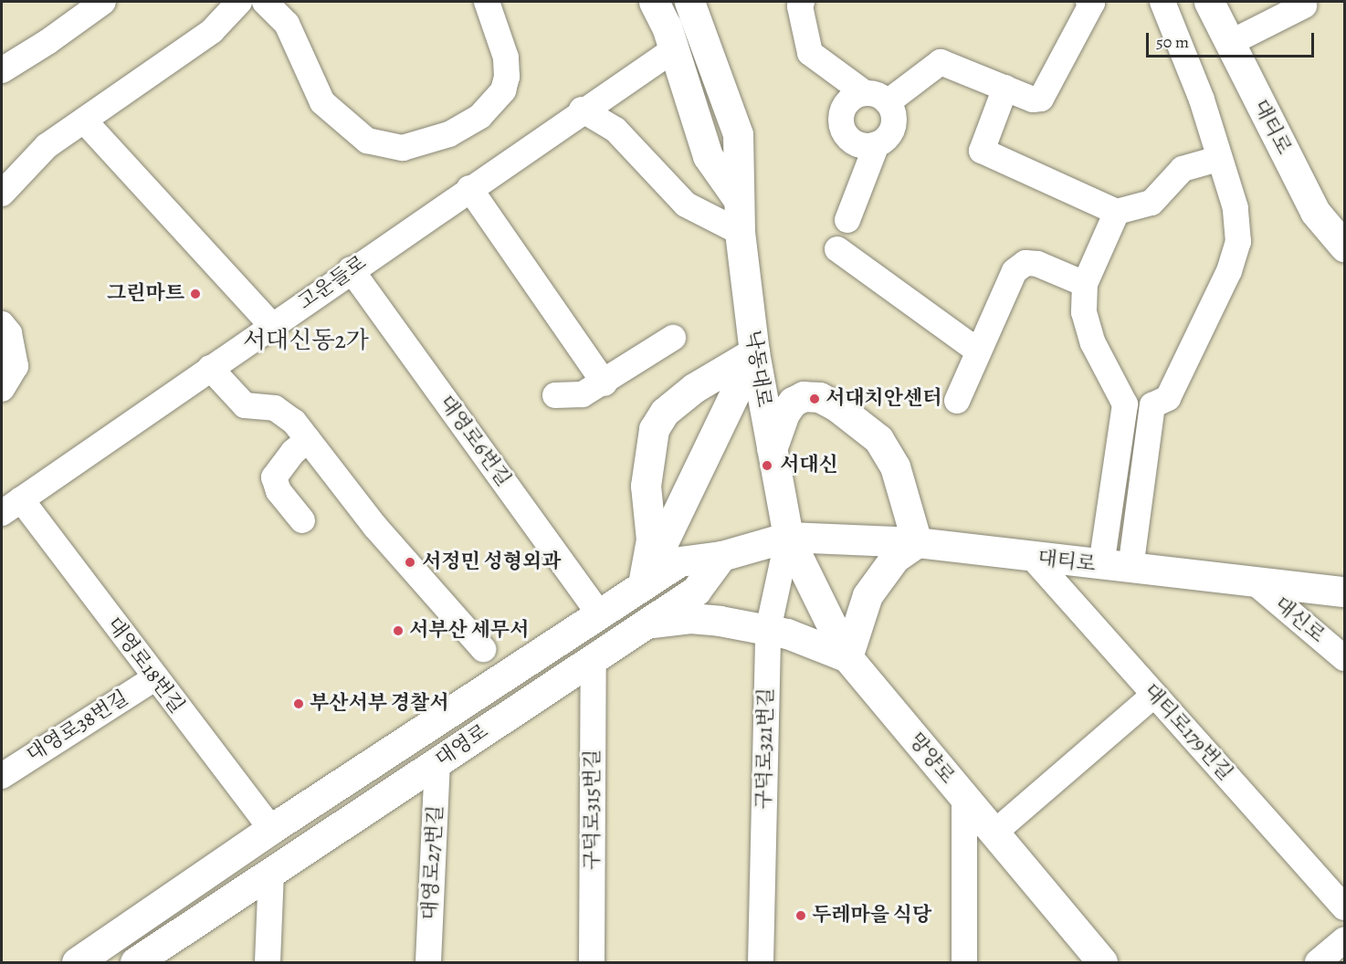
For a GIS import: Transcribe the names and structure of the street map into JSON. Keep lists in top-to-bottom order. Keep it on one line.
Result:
{"streets":{"main road":["대티로","낙동대로","대영로","망양로"],"street":["고운들로","대영로6번길","대신로","대영로18번길","대영로38번길","대티로179번길","구덕로321번길","구덕로315번길","대영로27번길"]},"crossings":[["대티로","낙동대로"],["대티로","대신로"],["대티로","대티로179번길"],["대티로","구덕로321번길"],["대티로","망양로"],["고운들로","대영로6번길"],["고운들로","대영로18번길"],["낙동대로","구덕로321번길"],["낙동대로","망양로"],["대영로6번길","대영로"],["대영로18번길","대영로38번길"],["대영로18번길","대영로"],["대영로","구덕로315번길"],["대영로","대영로27번길"],["구덕로321번길","망양로"]],"districts":["서대신동2가"],"places":["그린마트","서대치안센터","서대신","서정민 성형외과","서부산 세무서","부산서부 경찰서","두레마을 식당"],"scale_bar":"50 m"}
